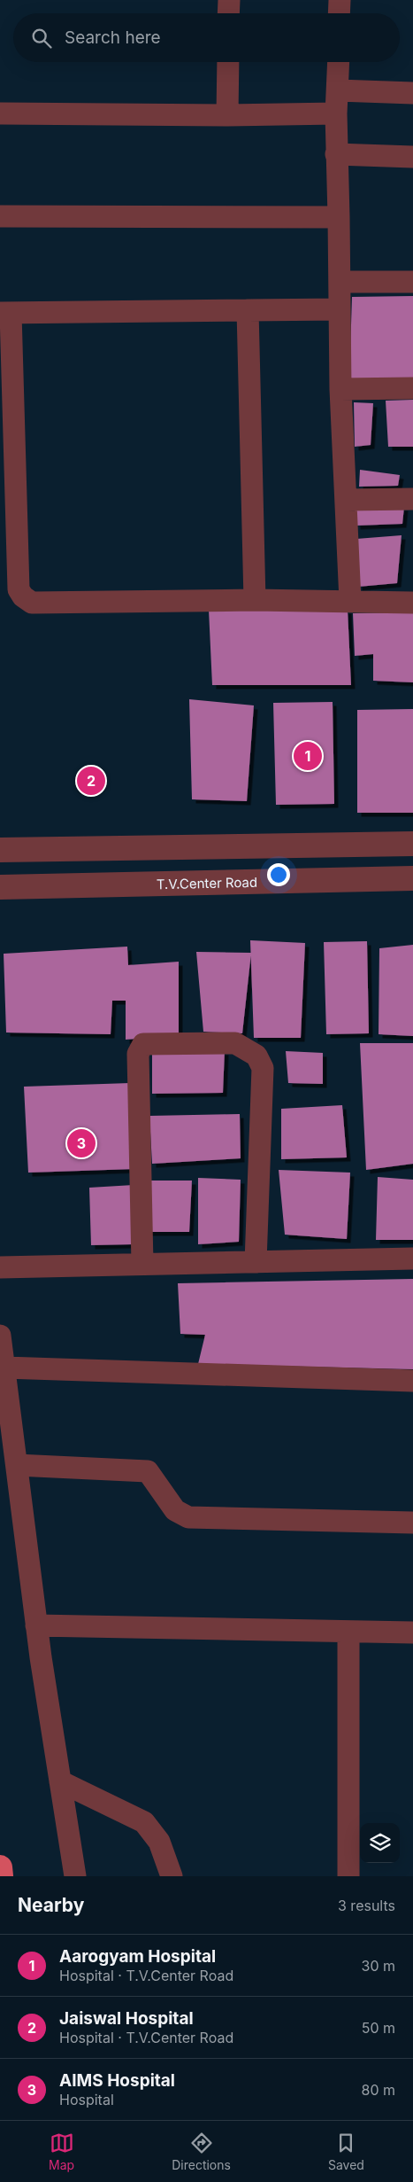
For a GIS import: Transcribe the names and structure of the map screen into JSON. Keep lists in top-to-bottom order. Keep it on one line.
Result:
{"streets":{"street":["T.V.Center Road"]},"page":{"search":"Search here","pins":["1","2","3"],"heading":["Nearby","3 results"],"list":[{"mark":"1","name":"Aarogyam Hospital","note":"Hospital · T.V.Center Road","value":"30 m"},{"mark":"2","name":"Jaiswal Hospital","note":"Hospital · T.V.Center Road","value":"50 m"},{"mark":"3","name":"AIMS Hospital","note":"Hospital","value":"80 m"}],"nav":["Map","Directions","Saved"]}}
